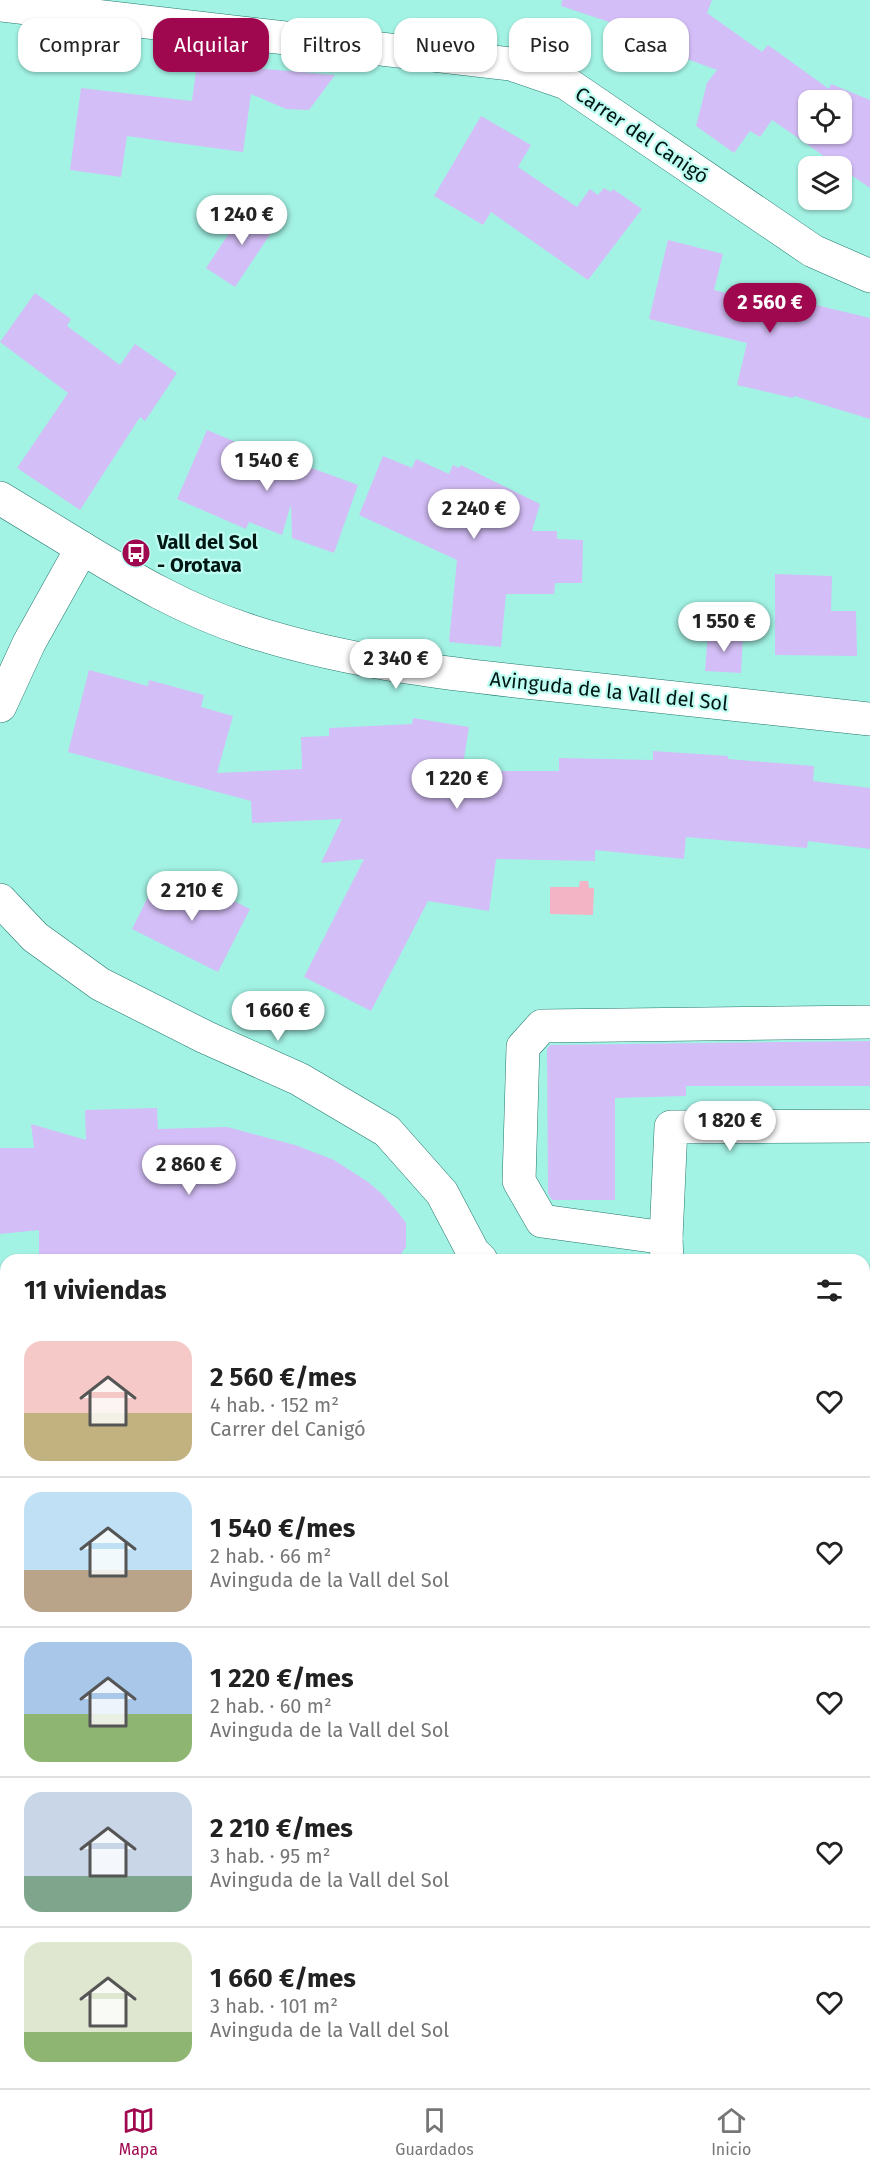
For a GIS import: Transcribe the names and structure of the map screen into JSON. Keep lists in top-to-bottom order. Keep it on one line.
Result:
{"streets":{"street":["Carrer del Canigó","Avinguda de la Vall del Sol"]},"places":{"bus stop":["Vall del Sol - Orotava"]},"page":{"chip":["Comprar","Alquilar","Filtros","Nuevo","Piso","Casa"],"price":["1 240 €","2 560 €","1 540 €","2 240 €","1 550 €","2 340 €","1 220 €","2 210 €","1 660 €","1 820 €","2 860 €"],"heading":"11 viviendas","list":[{"name":"2 560 €/mes","note":"4 hab. · 152 m² · Carrer del Canigó"},{"name":"1 540 €/mes","note":"2 hab. · 66 m² · Avinguda de la Vall del Sol"},{"name":"1 220 €/mes","note":"2 hab. · 60 m² · Avinguda de la Vall del Sol"},{"name":"2 210 €/mes","note":"3 hab. · 95 m² · Avinguda de la Vall del Sol"},{"name":"1 660 €/mes","note":"3 hab. · 101 m² · Avinguda de la Vall del Sol"}],"tabs":["Mapa","Guardados","Inicio"]}}
